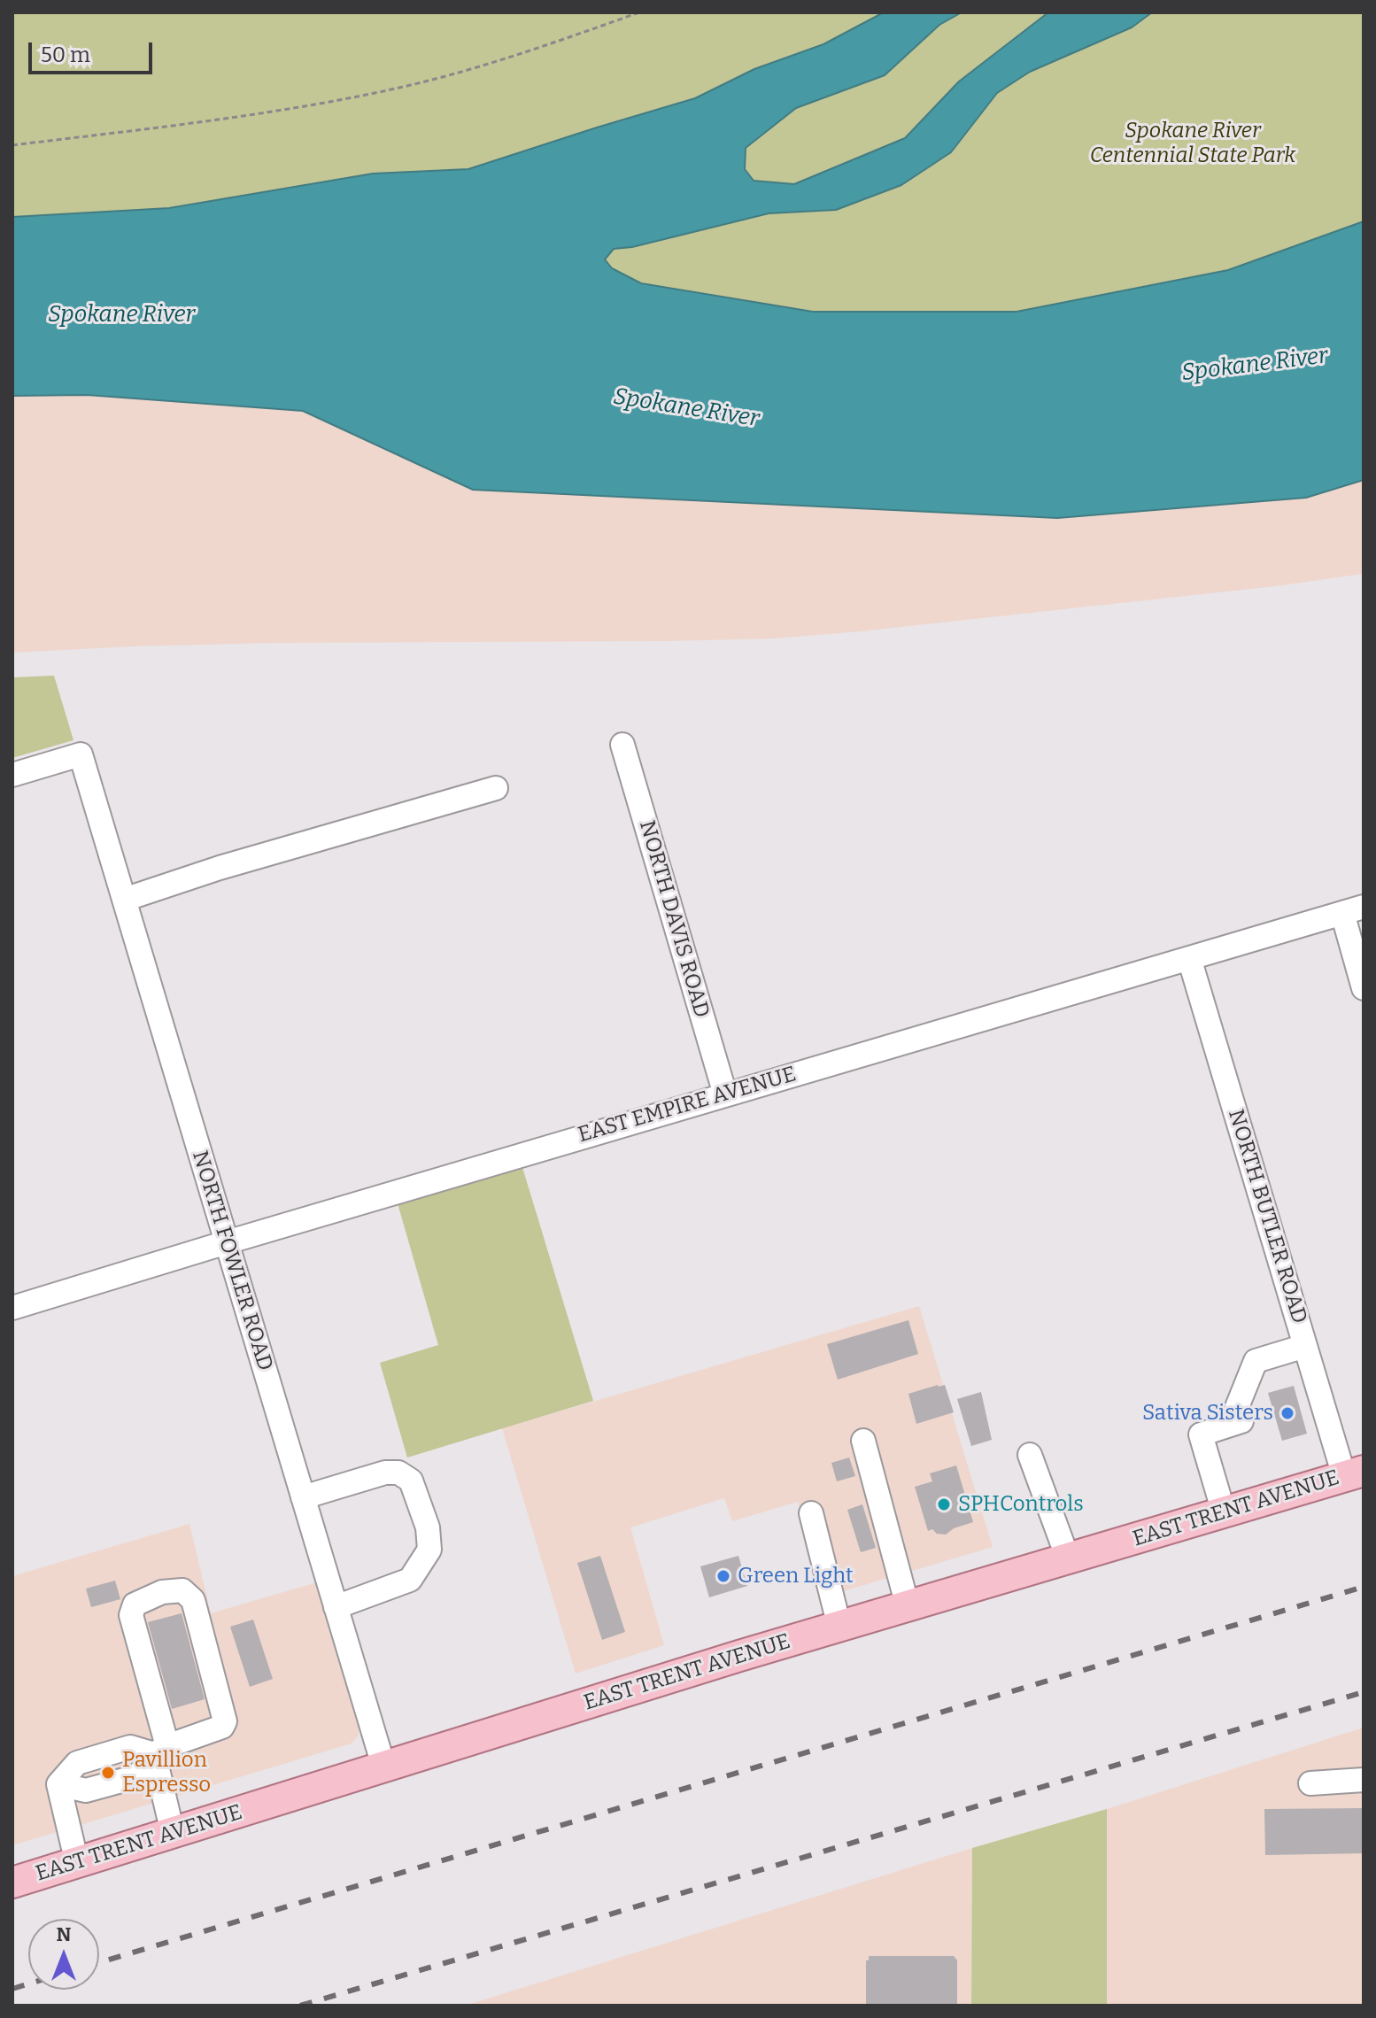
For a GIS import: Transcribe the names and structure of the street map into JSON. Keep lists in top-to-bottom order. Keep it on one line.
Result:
{"streets":{"main road":["EAST TRENT AVENUE"],"street":["NORTH DAVIS ROAD","EAST EMPIRE AVENUE","NORTH BUTLER ROAD","NORTH FOWLER ROAD"]},"crossings":[["NORTH DAVIS ROAD","EAST EMPIRE AVENUE"],["EAST EMPIRE AVENUE","NORTH BUTLER ROAD"],["EAST EMPIRE AVENUE","NORTH FOWLER ROAD"],["NORTH BUTLER ROAD","EAST TRENT AVENUE"],["NORTH FOWLER ROAD","EAST TRENT AVENUE"]],"water":["Spokane River"],"parks":["Spokane River Centennial State Park"],"places":["Sativa Sisters","SPHControls","Green Light","Pavillion Espresso"],"scale_bar":"50 m","north":"top"}
